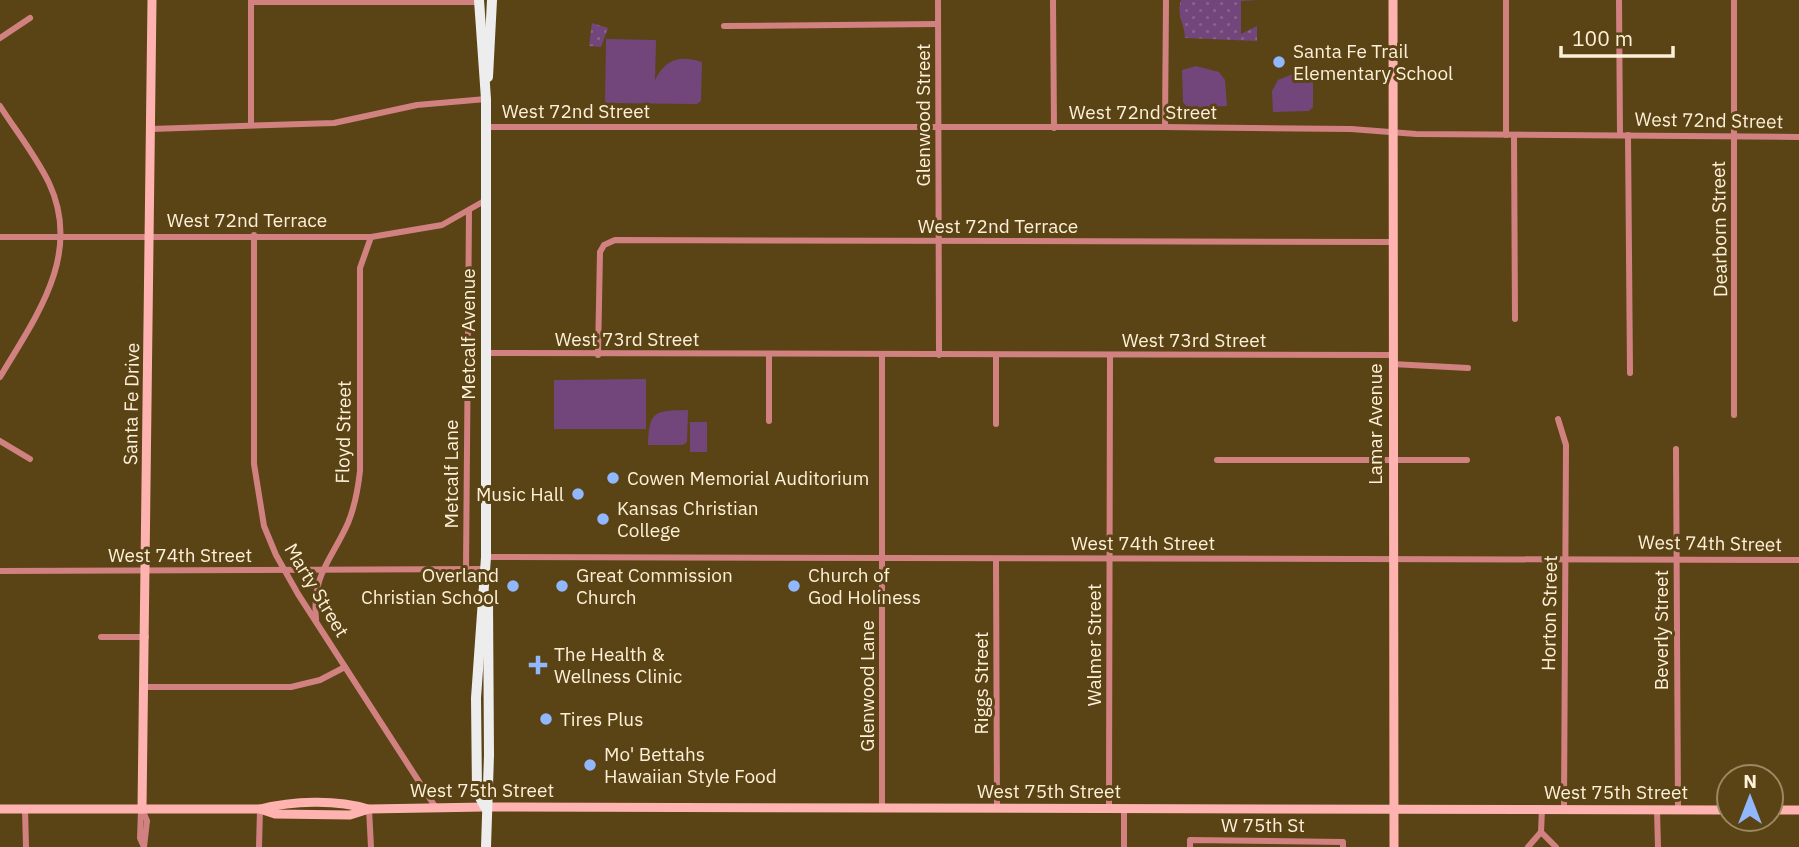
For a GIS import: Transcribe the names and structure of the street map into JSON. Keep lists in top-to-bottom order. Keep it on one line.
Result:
{"streets":{"main road":["Metcalf Avenue","Santa Fe Drive","Lamar Avenue","West 75th Street"],"street":["West 72nd Street","Glenwood Street","West 72nd Terrace","Dearborn Street","West 73rd Street","Floyd Street","Metcalf Lane","West 74th Street","Marty Street","Horton Street","Beverly Street","Walmer Street","Riggs Street","Glenwood Lane","W 75th St"]},"crossings":[["West 72nd Street","Glenwood Street"],["West 72nd Street","Dearborn Street"],["West 72nd Street","Metcalf Avenue"],["West 72nd Street","Santa Fe Drive"],["West 72nd Street","Lamar Avenue"],["Glenwood Street","West 72nd Terrace"],["Glenwood Street","West 73rd Street"],["West 72nd Terrace","Metcalf Avenue"],["West 72nd Terrace","West 73rd Street"],["West 72nd Terrace","Santa Fe Drive"],["West 72nd Terrace","Lamar Avenue"],["West 72nd Terrace","Floyd Street"],["West 72nd Terrace","Metcalf Lane"],["West 72nd Terrace","Marty Street"],["Metcalf Avenue","West 73rd Street"],["Metcalf Avenue","West 74th Street"],["Metcalf Avenue","West 75th Street"],["West 73rd Street","Lamar Avenue"],["West 73rd Street","Walmer Street"],["West 73rd Street","Glenwood Lane"],["Santa Fe Drive","West 74th Street"],["Santa Fe Drive","West 75th Street"],["Lamar Avenue","West 74th Street"],["Lamar Avenue","West 75th Street"],["Floyd Street","West 74th Street"],["Floyd Street","Marty Street"],["Metcalf Lane","West 74th Street"],["West 74th Street","Marty Street"],["West 74th Street","Horton Street"],["West 74th Street","Beverly Street"],["West 74th Street","Walmer Street"],["West 74th Street","Riggs Street"],["West 74th Street","Glenwood Lane"],["Marty Street","West 75th Street"],["Horton Street","West 75th Street"],["Beverly Street","West 75th Street"],["Walmer Street","West 75th Street"],["Riggs Street","West 75th Street"],["Glenwood Lane","West 75th Street"]],"places":{"other":["Santa Fe Trail Elementary School","Cowen Memorial Auditorium","Music Hall","Kansas Christian College","Overland Christian School","Great Commission Church","Church of God Holiness","Tires Plus","Mo' Bettahs Hawaiian Style Food"],"health":["The Health & Wellness Clinic"]},"scale_bar":"100 m","north":"top"}
